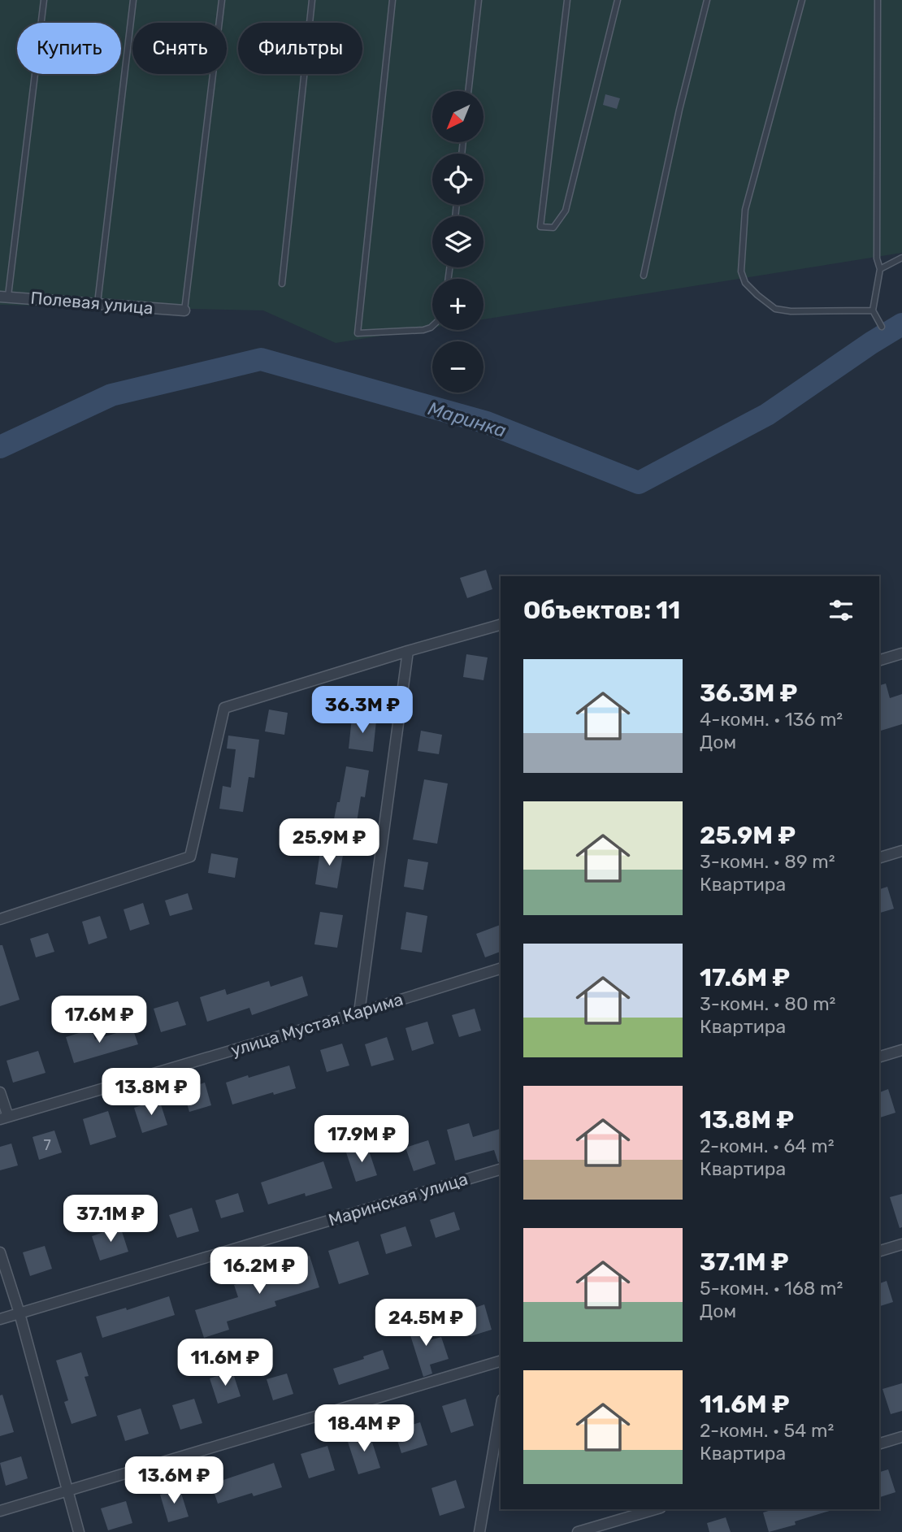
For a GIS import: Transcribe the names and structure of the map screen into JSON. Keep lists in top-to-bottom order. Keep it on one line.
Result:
{"streets":{"street":["Полевая улица","улица Мустая Карима","Маринская улица"]},"water":["Маринка"],"house_numbers":["7"],"north":"bottom left","page":{"chip":["Купить","Снять","Фильтры"],"map_buttons":["+","−"],"heading":"Объектов: 11","list":[{"name":"36.3M ₽","note":"4-комн. · 136 m² · Дом"},{"name":"25.9M ₽","note":"3-комн. · 89 m² · Квартира"},{"name":"17.6M ₽","note":"3-комн. · 80 m² · Квартира"},{"name":"13.8M ₽","note":"2-комн. · 64 m² · Квартира"},{"name":"37.1M ₽","note":"5-комн. · 168 m² · Дом"},{"name":"11.6M ₽","note":"2-комн. · 54 m² · Квартира"}],"price":["36.3M ₽","25.9M ₽","17.6M ₽","13.8M ₽","17.9M ₽","37.1M ₽","16.2M ₽","24.5M ₽","11.6M ₽","18.4M ₽","13.6M ₽"]}}
